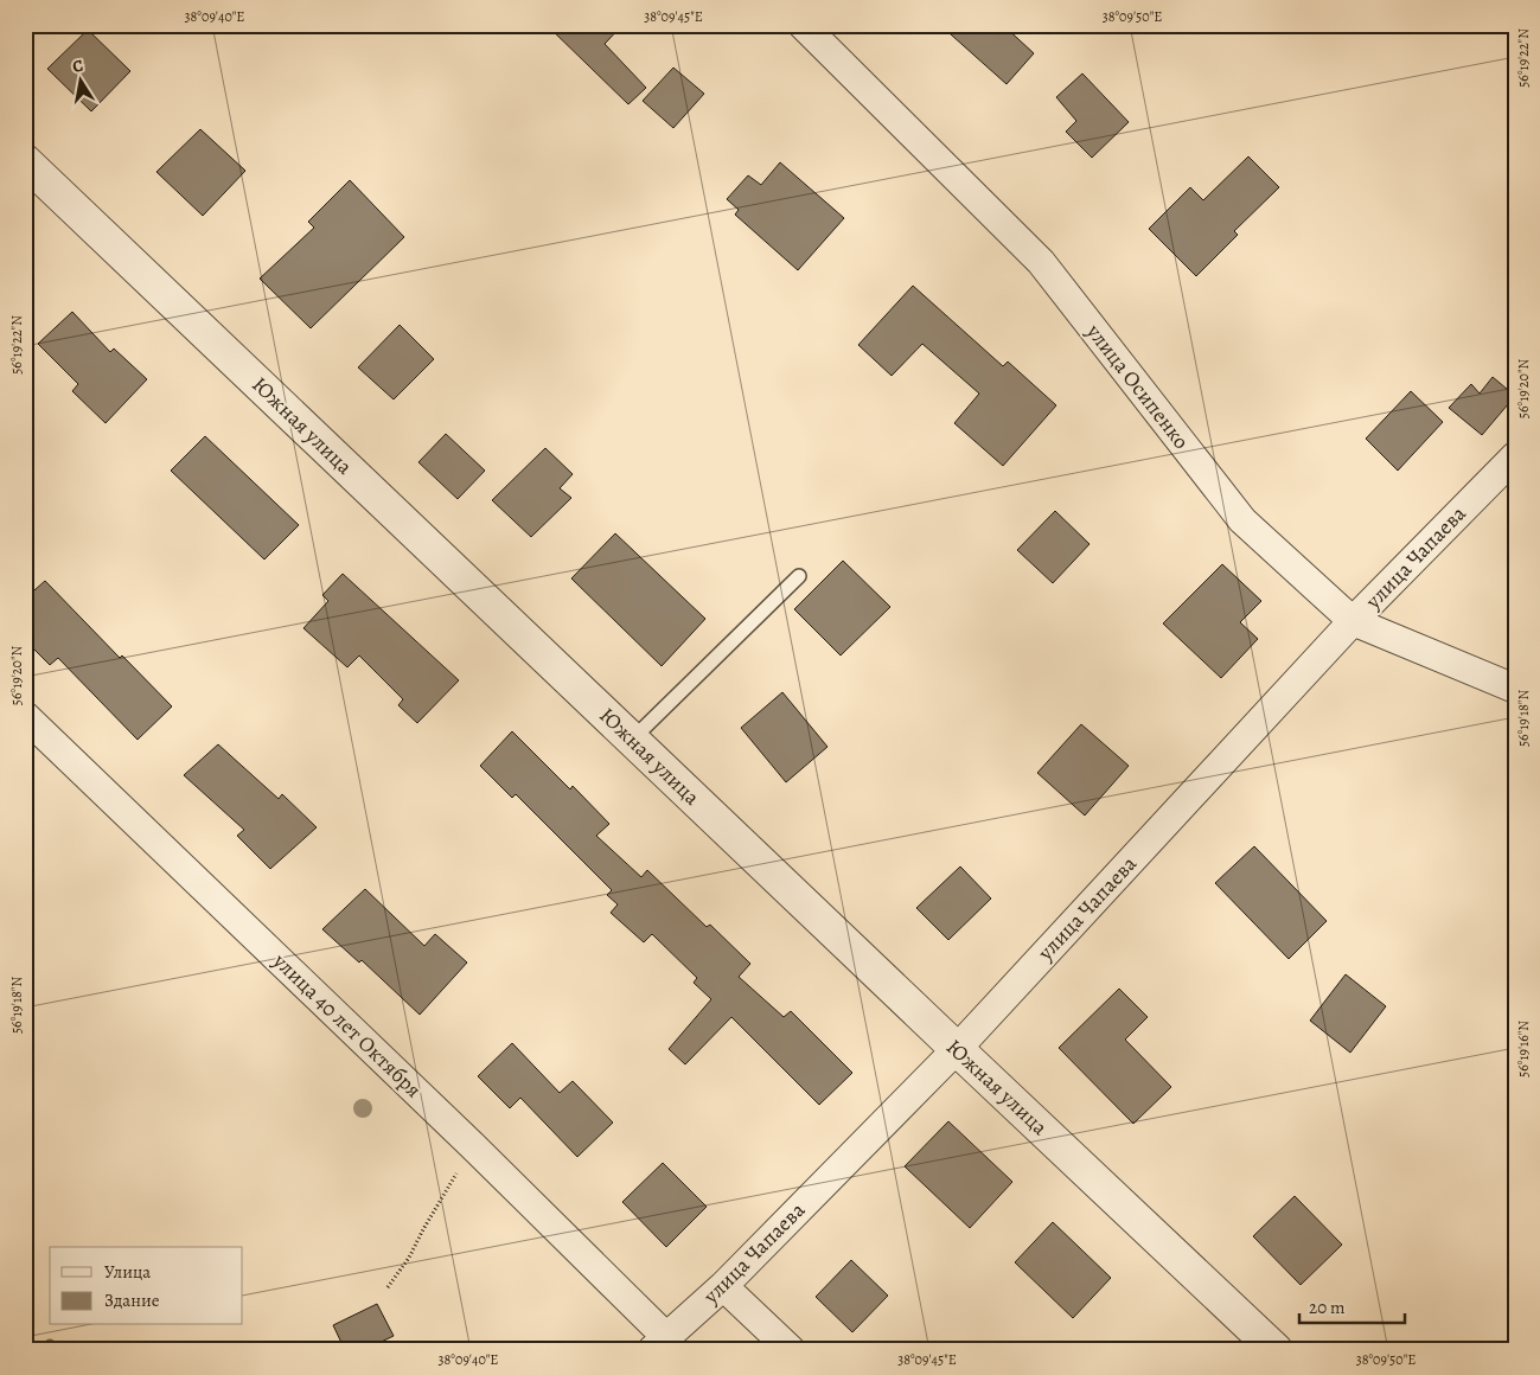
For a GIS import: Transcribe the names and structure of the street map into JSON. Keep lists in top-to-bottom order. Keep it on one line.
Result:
{"streets":{"street":["улица Осипенко","Южная улица","улица Чапаева","улица 40 лет Октября"]},"crossings":[["улица Осипенко","улица Чапаева"],["Южная улица","улица Чапаева"],["улица Чапаева","улица 40 лет Октября"]],"legend":["Улица","Здание"],"scale_bar":"20 m","north":"top","coordinates":["38°09'40\"E","38°09'45\"E","38°09'50\"E","56°19'22\"N","56°19'20\"N","56°19'18\"N","56°19'16\"N"]}
